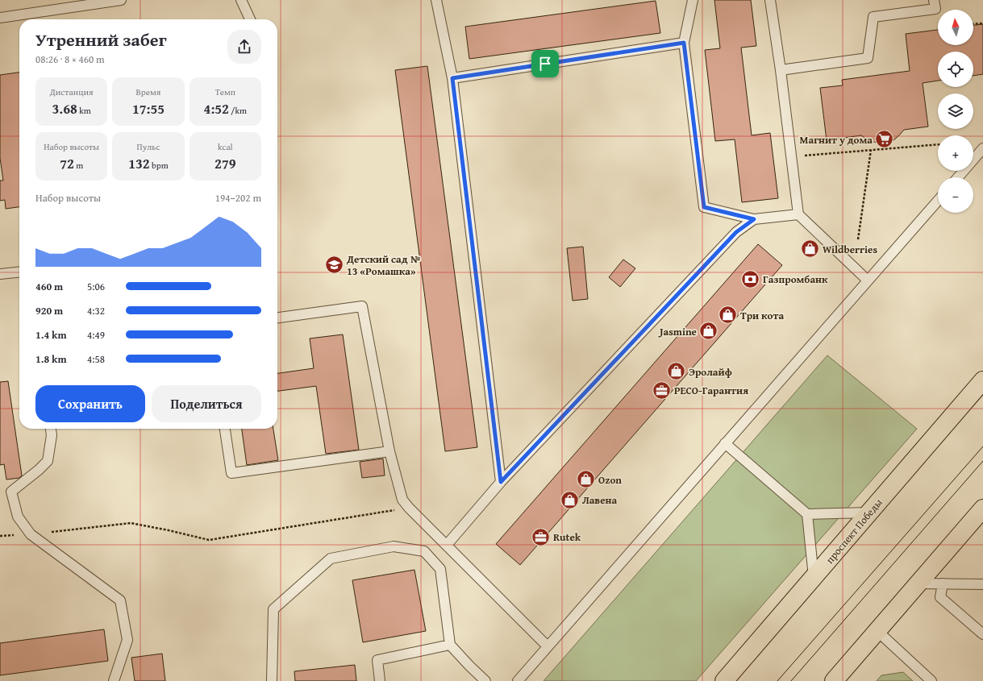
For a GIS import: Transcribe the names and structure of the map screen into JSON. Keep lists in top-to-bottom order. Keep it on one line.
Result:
{"streets":{"main road":["проспект Победы"]},"places":{"supermarket":["Магнит у дома"],"shop":["Wildberries","Три кота","Jasmine","Эролайф","Ozon","Лавена"],"school or university":["Детский сад № 13 «Ромашка»"],"bank":["Газпромбанк"],"office":["РЕСО-Гарантия","Rutek"]},"north":"top","page":{"map_buttons":["+","−"],"heading":["Утренний забег","08:26 · 8 × 460 m"],"stats":[["Дистанция","3.68 km"],["Время","17:55"],["Темп","4:52 /km"],["Набор высоты","72 m"],["Пульс","132 bpm"],["kcal","279"]],"chart":["Набор высоты","194–202 m"],"list":[{"name":"460 m","note":"5:06"},{"name":"920 m","note":"4:32"},{"name":"1.4 km","note":"4:49"},{"name":"1.8 km","note":"4:58"}],"buttons":["Сохранить","Поделиться"]}}
